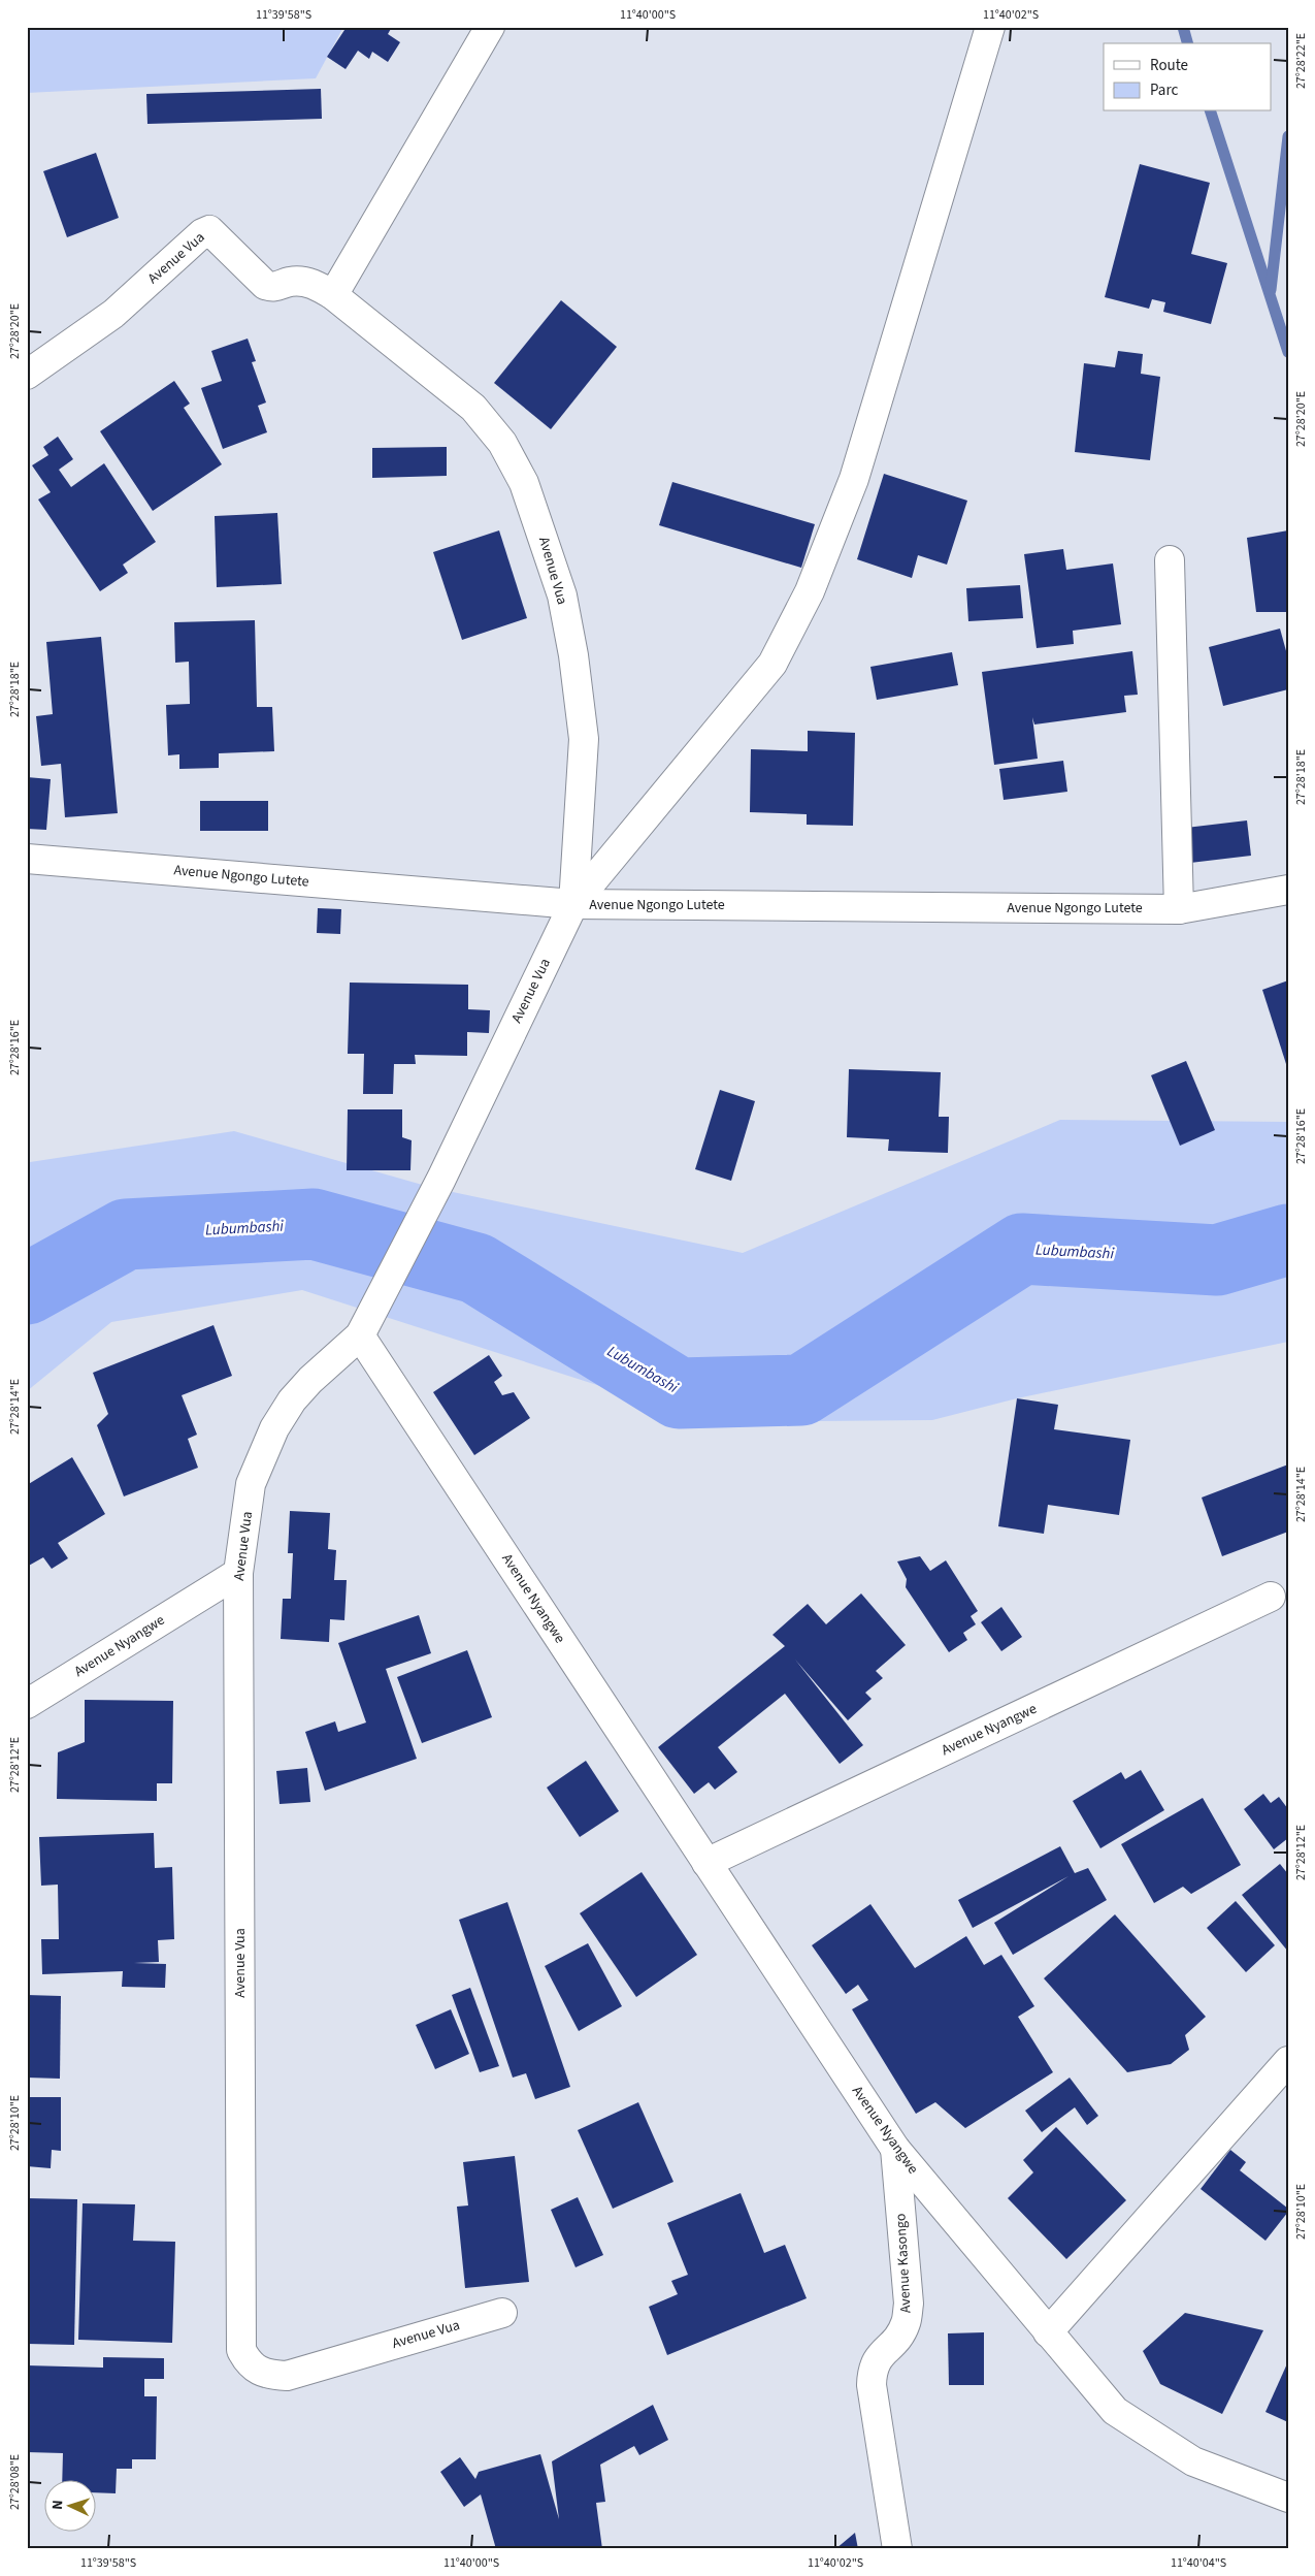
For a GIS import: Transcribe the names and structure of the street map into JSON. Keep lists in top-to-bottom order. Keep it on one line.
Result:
{"streets":{"street":["Avenue Vua","Avenue Ngongo Lutete","Avenue Nyangwe","Avenue Kasongo"]},"crossings":[["Avenue Vua","Avenue Ngongo Lutete"],["Avenue Vua","Avenue Nyangwe"],["Avenue Nyangwe","Avenue Kasongo"]],"water":["Lubumbashi"],"legend":["Route","Parc"],"north":"left","coordinates":["11°39'58\"S","11°40'00\"S","11°40'02\"S","27°28'22\"E","27°28'20\"E","27°28'18\"E","27°28'16\"E","27°28'14\"E","27°28'12\"E","27°28'10\"E","27°28'08\"E","11°40'04\"S"]}
